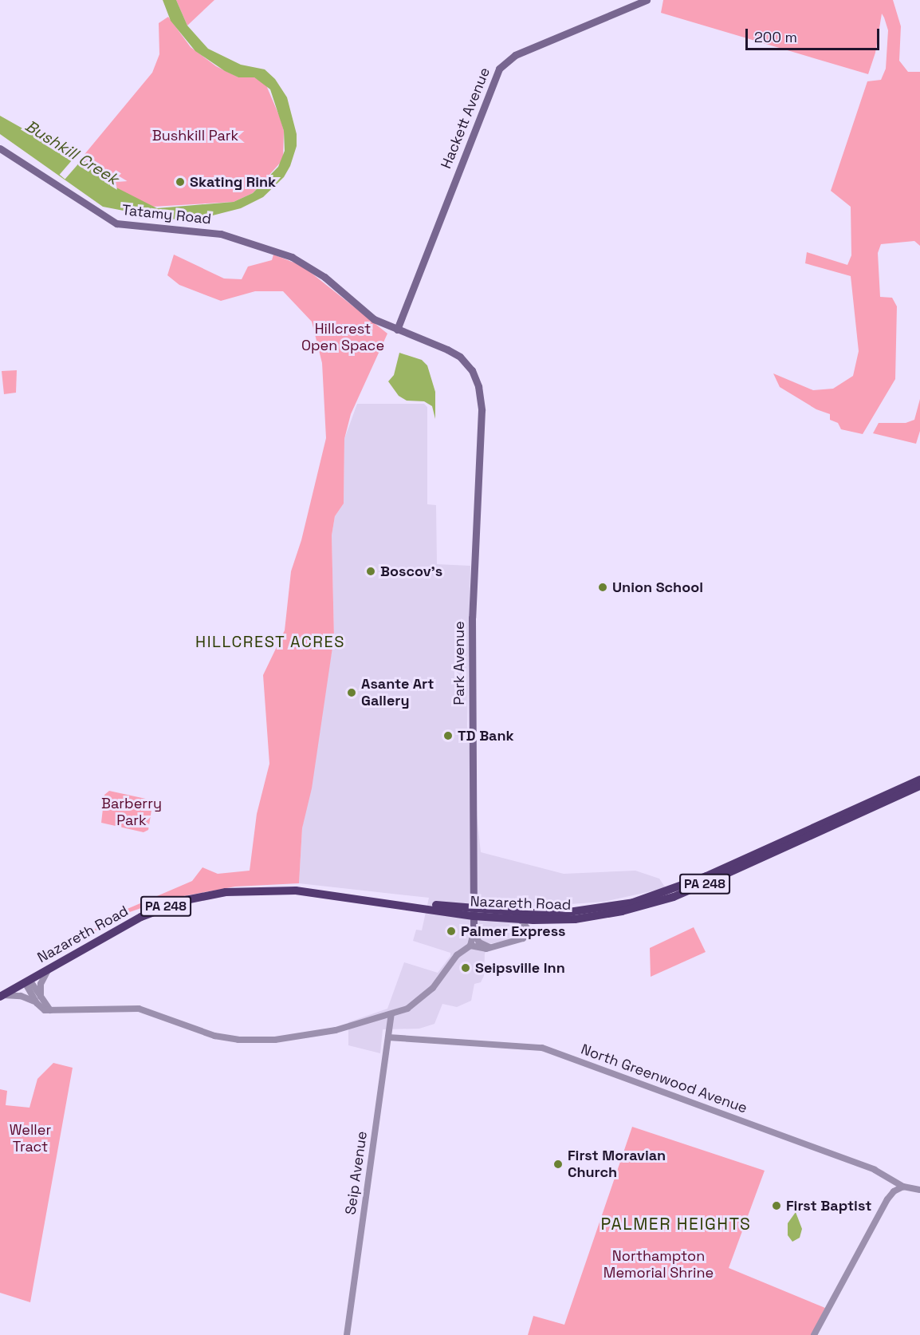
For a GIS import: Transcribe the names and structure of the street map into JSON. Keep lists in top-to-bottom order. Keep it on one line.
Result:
{"streets":{"highway":["PA 248","Nazareth Road"],"main road":["Hackett Avenue","Tatamy Road","Park Avenue"],"street":["North Greenwood Avenue","Seip Avenue"]},"crossings":[["Hackett Avenue","Tatamy Road"],["Tatamy Road","Park Avenue"],["Park Avenue","Nazareth Road"],["North Greenwood Avenue","Seip Avenue"]],"districts":["HILLCREST ACRES","PALMER HEIGHTS"],"water":["Bushkill Creek"],"parks":["Bushkill Park","Hillcrest Open Space","Barberry Park","Weller Tract","Northampton Memorial Shrine"],"places":["Skating Rink","Boscov's","Union School","Asante Art Gallery","TD Bank","Palmer Express","Seipsville Inn","First Moravian Church","First Baptist"],"scale_bar":"200 m"}
